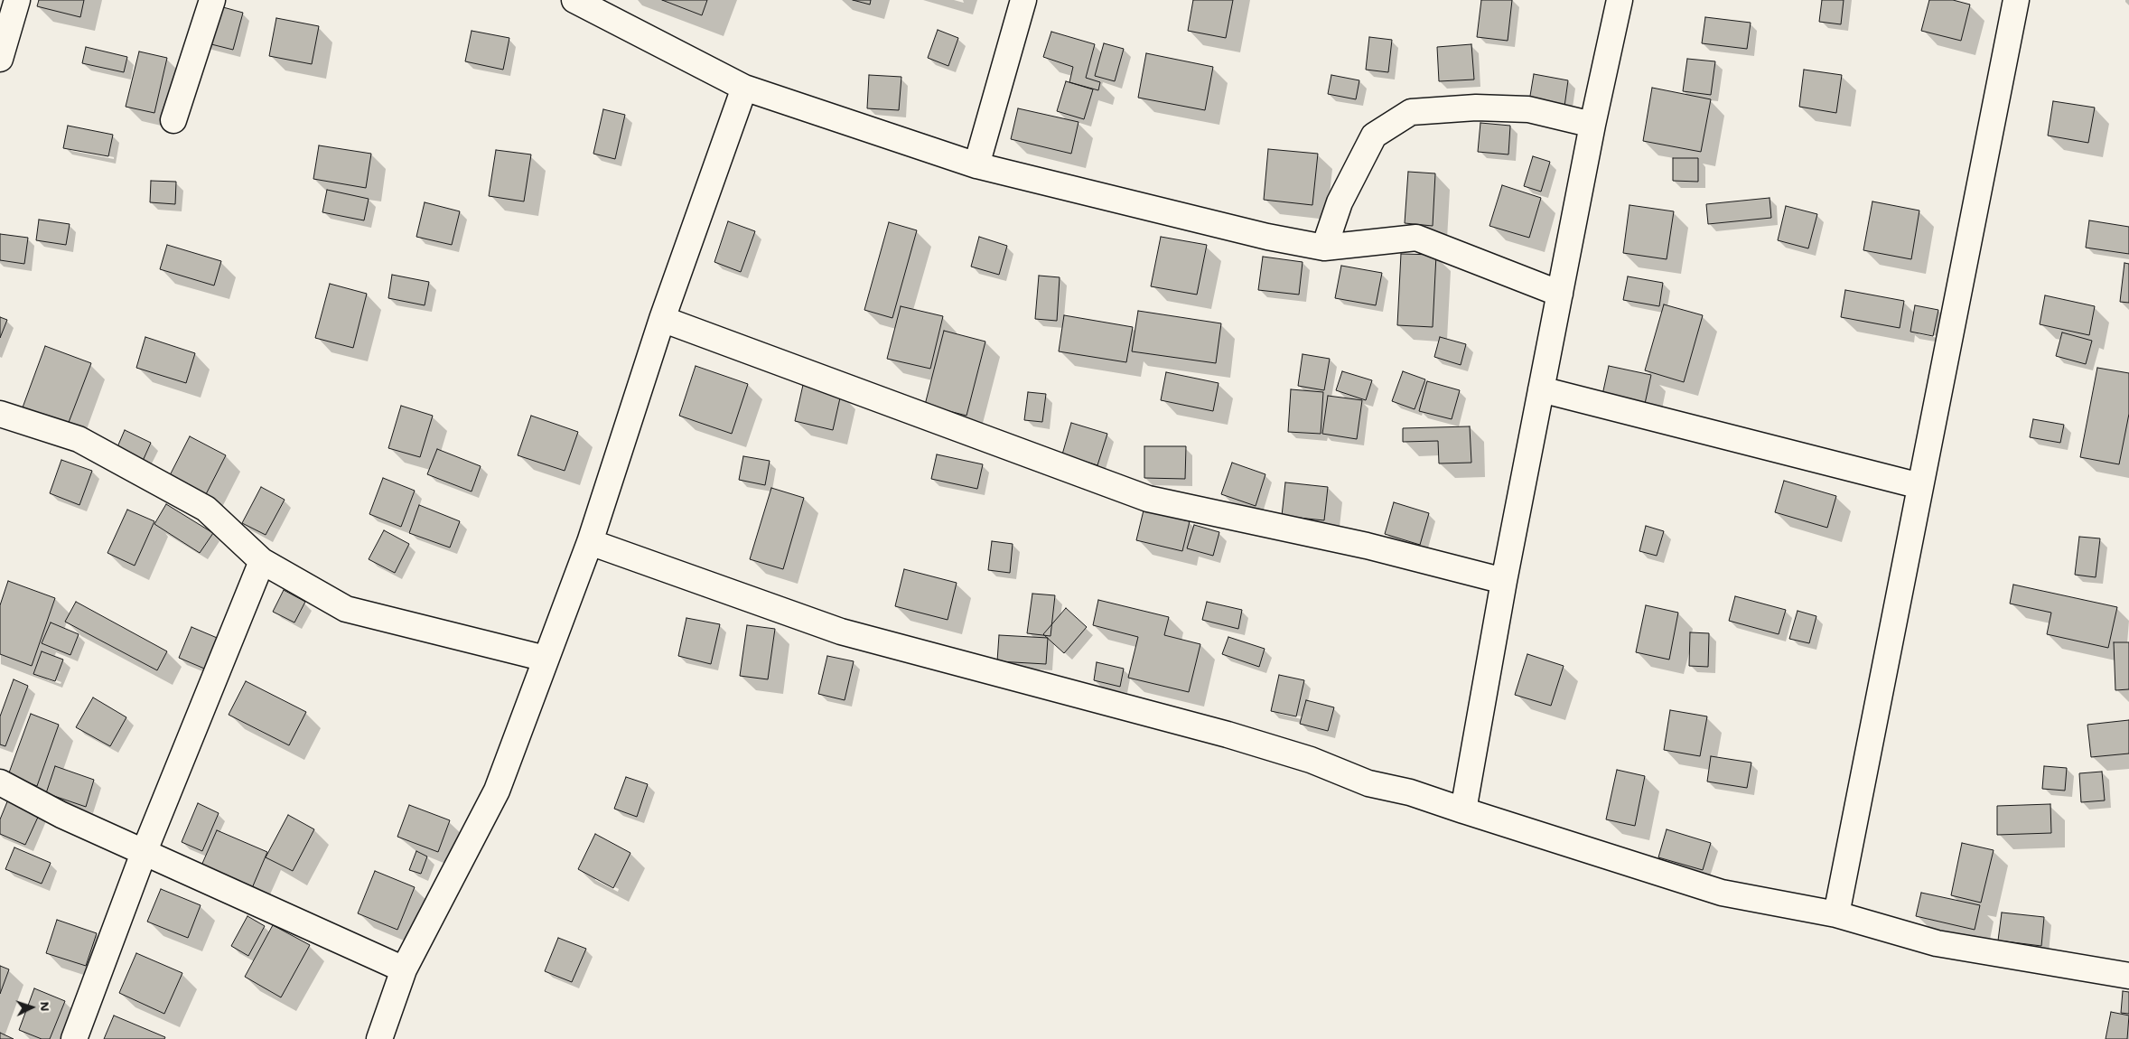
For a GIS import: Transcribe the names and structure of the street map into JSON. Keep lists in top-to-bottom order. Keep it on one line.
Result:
{"north":"right"}
